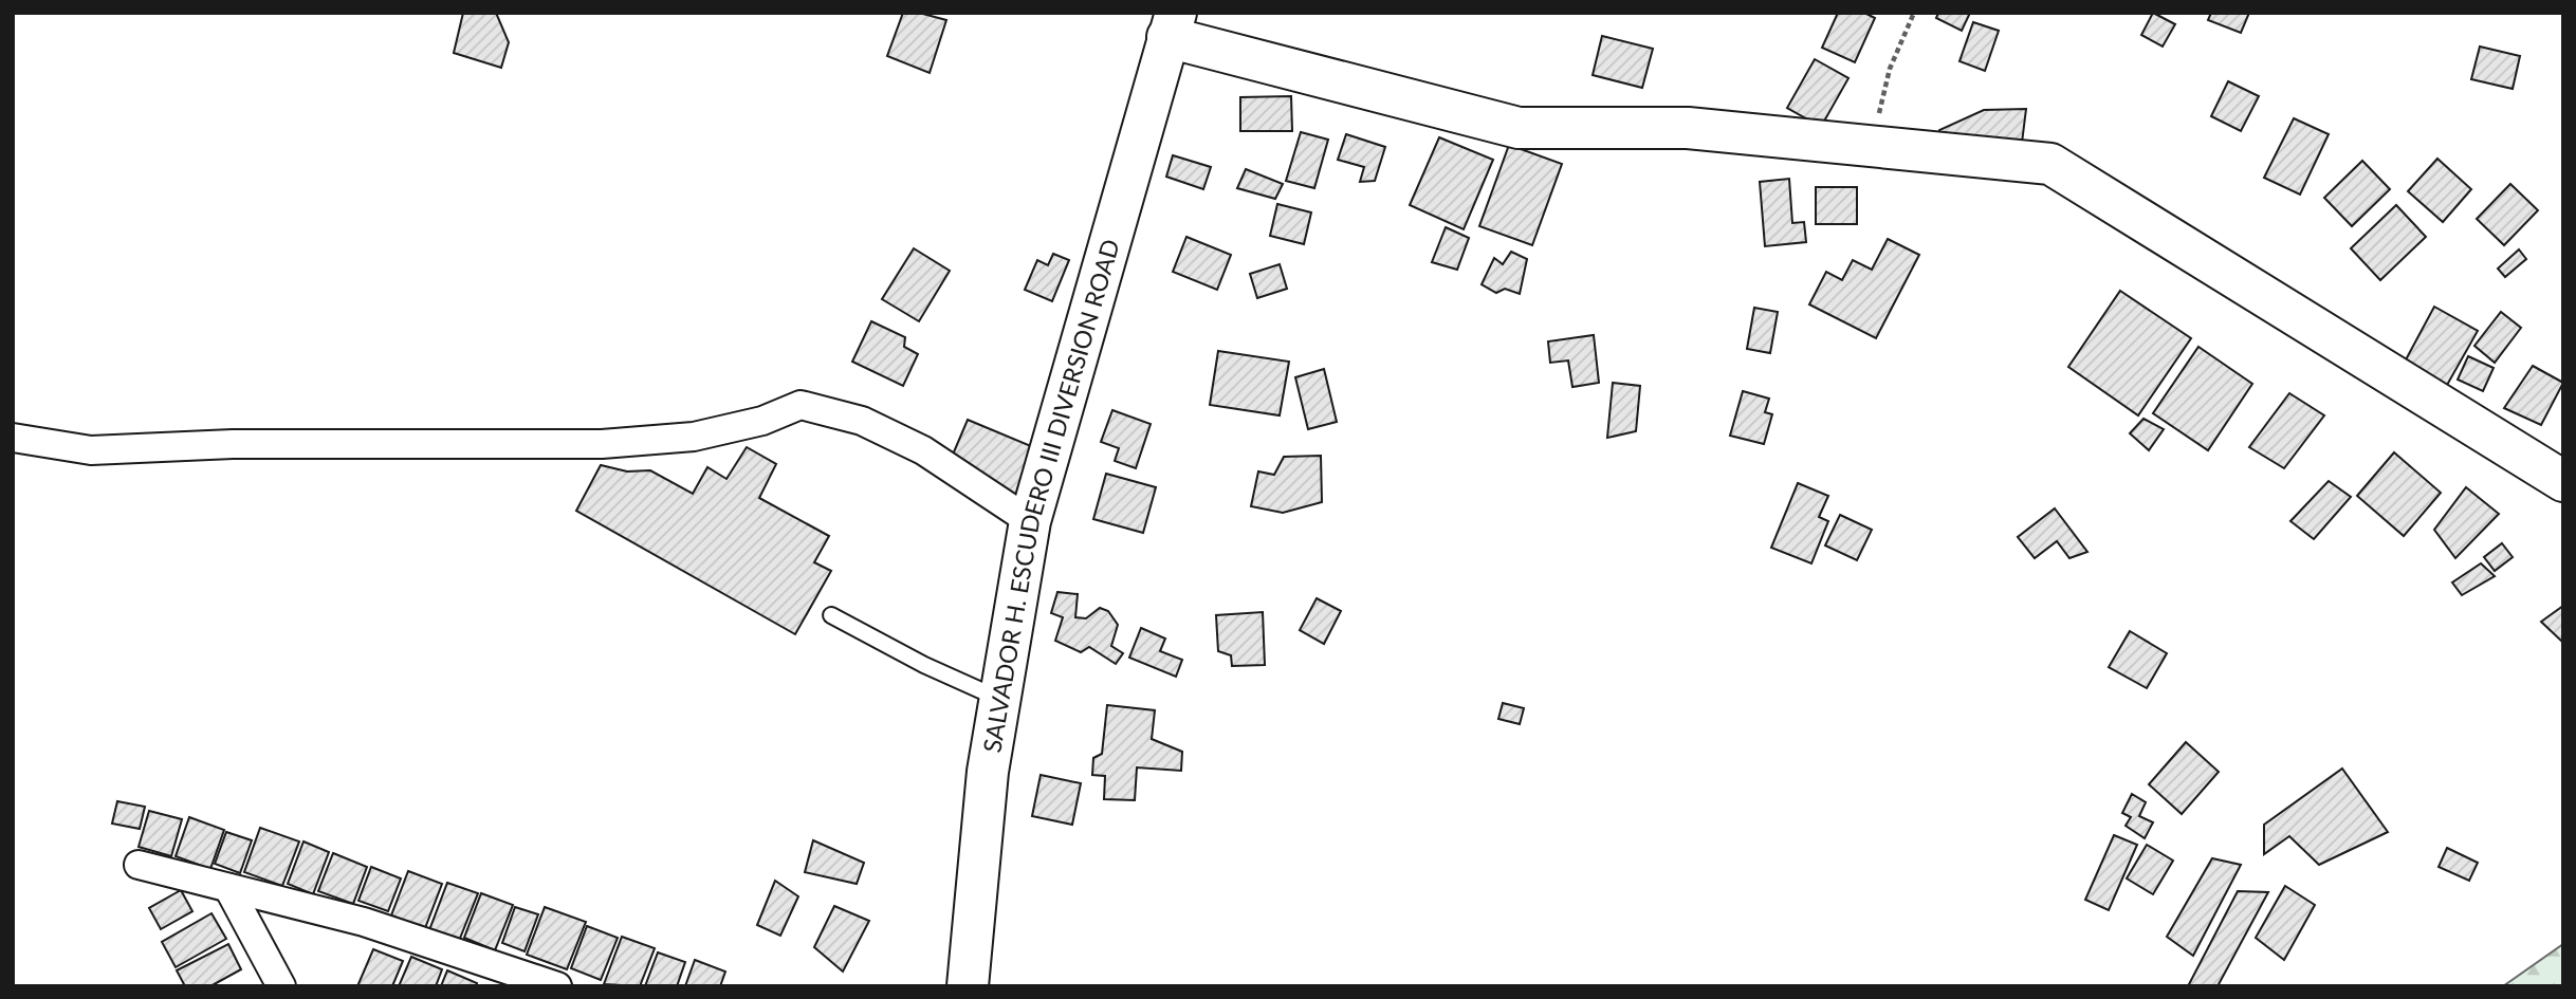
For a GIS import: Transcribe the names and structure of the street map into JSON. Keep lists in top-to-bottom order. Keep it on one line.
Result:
{"streets":{"main road":["SALVADOR H. ESCUDERO III DIVERSION ROAD"]}}
